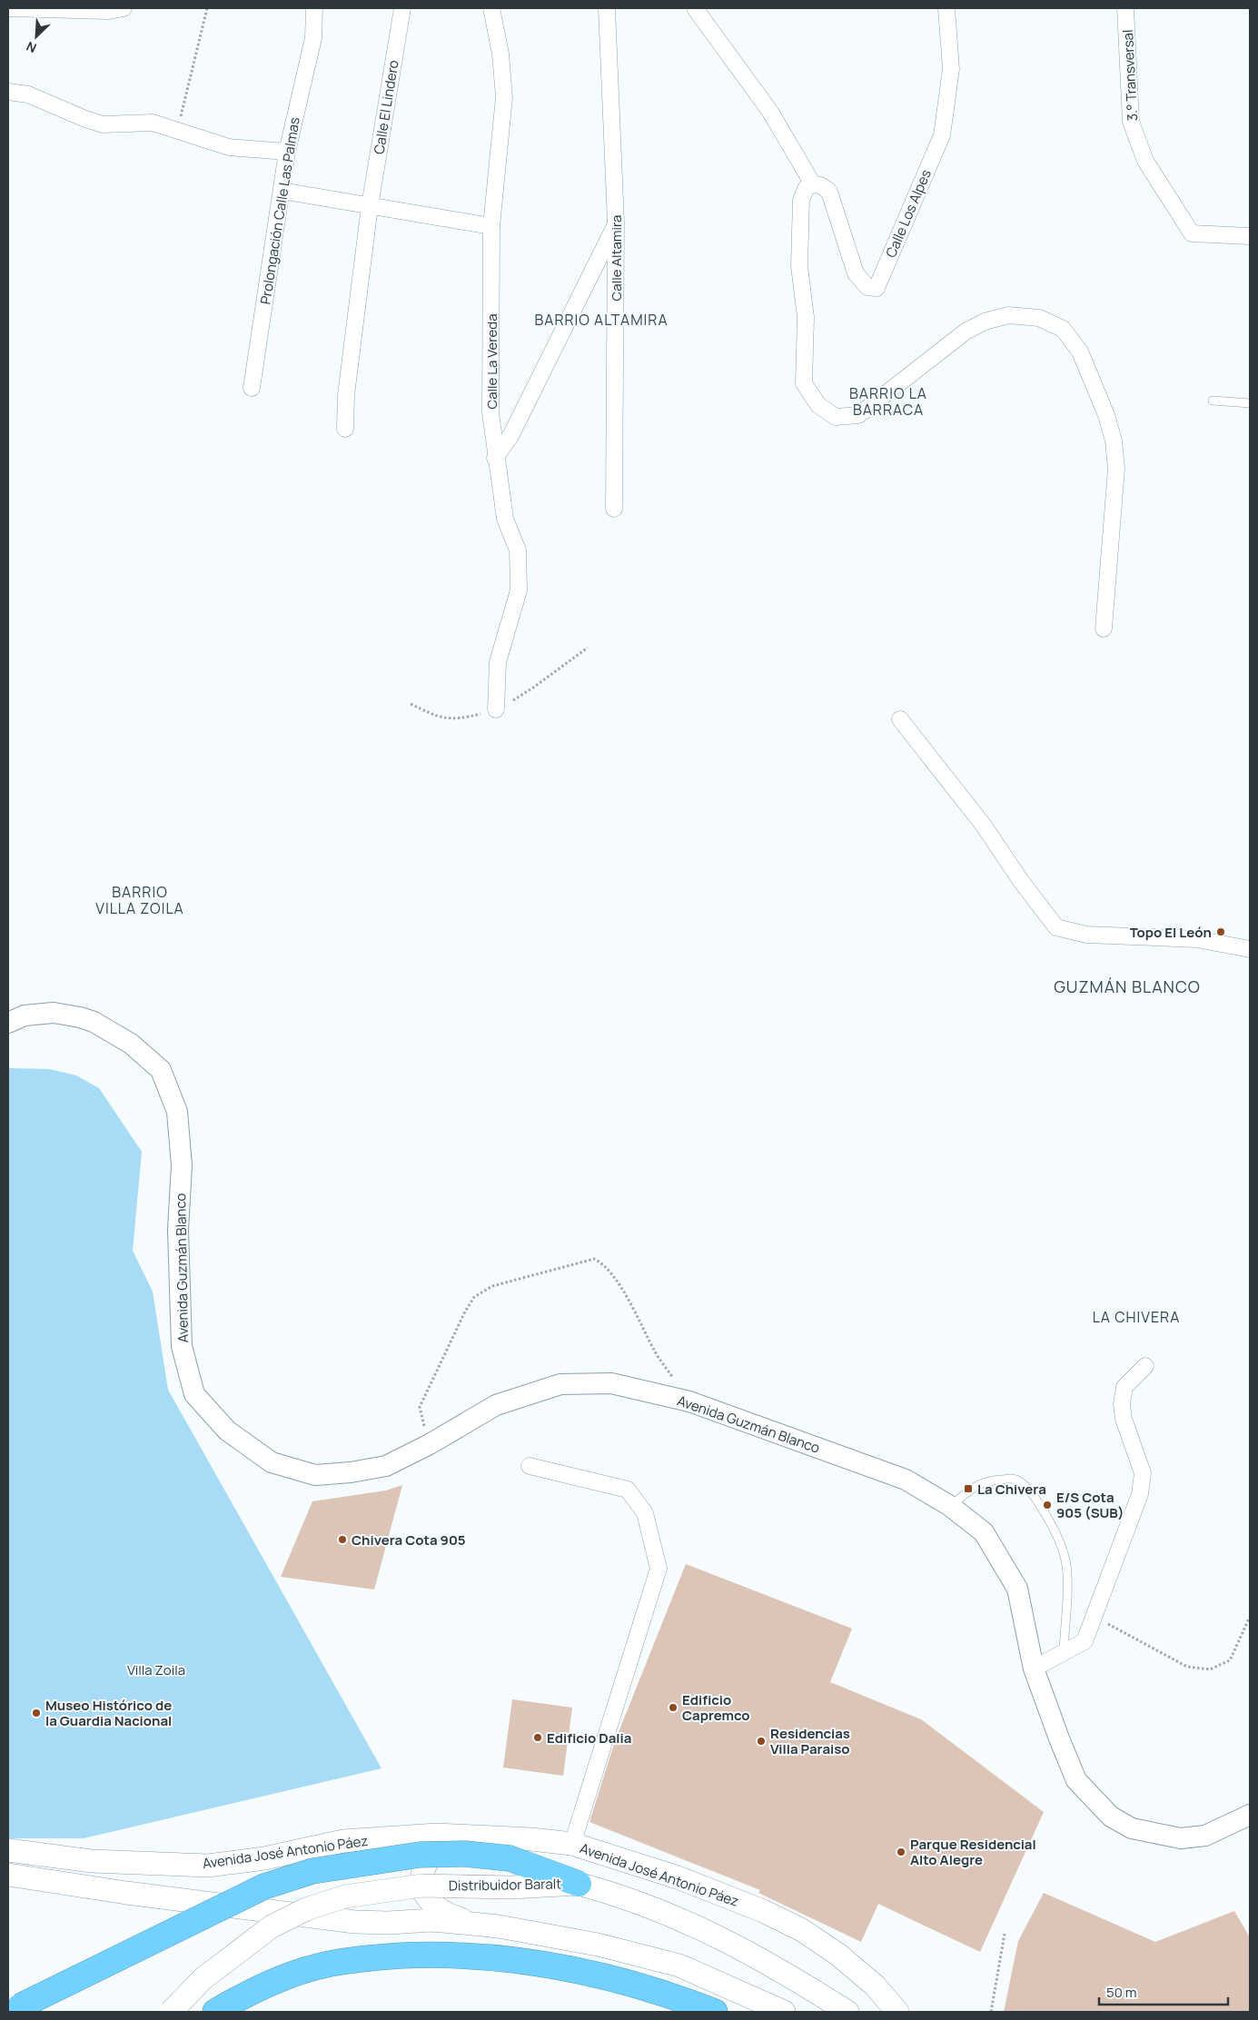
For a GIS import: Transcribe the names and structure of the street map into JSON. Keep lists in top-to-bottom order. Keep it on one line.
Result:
{"streets":{"main road":["Avenida José Antonio Páez","Distribuidor Baralt"],"street":["3.° Transversal","Calle El Lindero","Prolongación Calle Las Palmas","Calle Los Alpes","Calle Altamira","Calle La Vereda","Avenida Guzmán Blanco"]},"districts":["BARRIO ALTAMIRA","BARRIO LA BARRACA","BARRIO VILLA ZOILA","GUZMÁN BLANCO","LA CHIVERA"],"parks":["Villa Zoila"],"places":{"other":["Topo El León","E/S Cota 905 (SUB)","Chivera Cota 905","Edificio Capremco","Museo Histórico de la Guardia Nacional","Edificio Dalia","Residencias Villa Paraiso","Parque Residencial Alto Alegre"],"transit":["La Chivera"]},"scale_bar":"50 m","north":"bottom left"}
